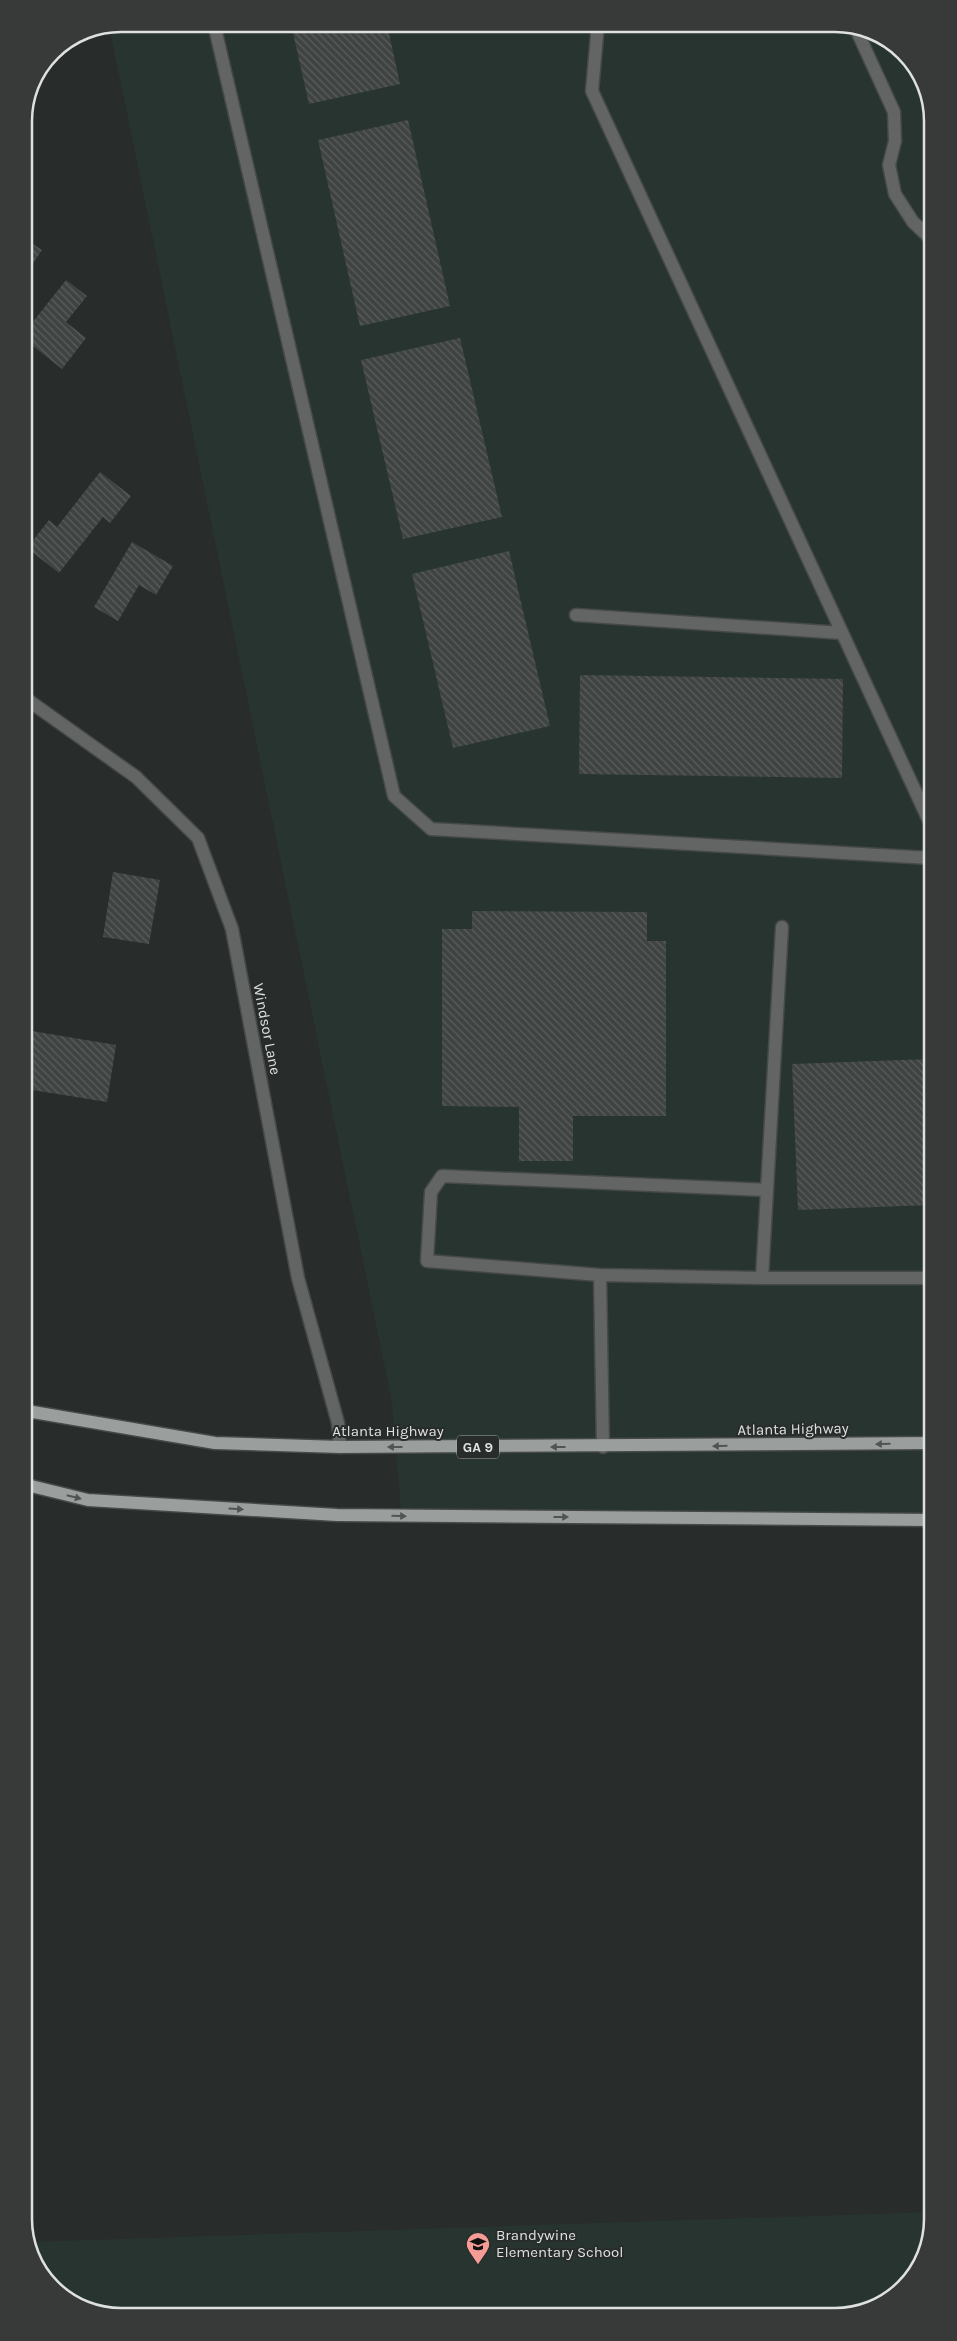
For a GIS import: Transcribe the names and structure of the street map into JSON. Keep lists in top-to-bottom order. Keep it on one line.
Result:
{"streets":{"main road":["Atlanta Highway","GA 9"],"street":["Windsor Lane"]},"crossings":[["Windsor Lane","Atlanta Highway"]],"places":{"school or university":["Brandywine Elementary School"]}}
